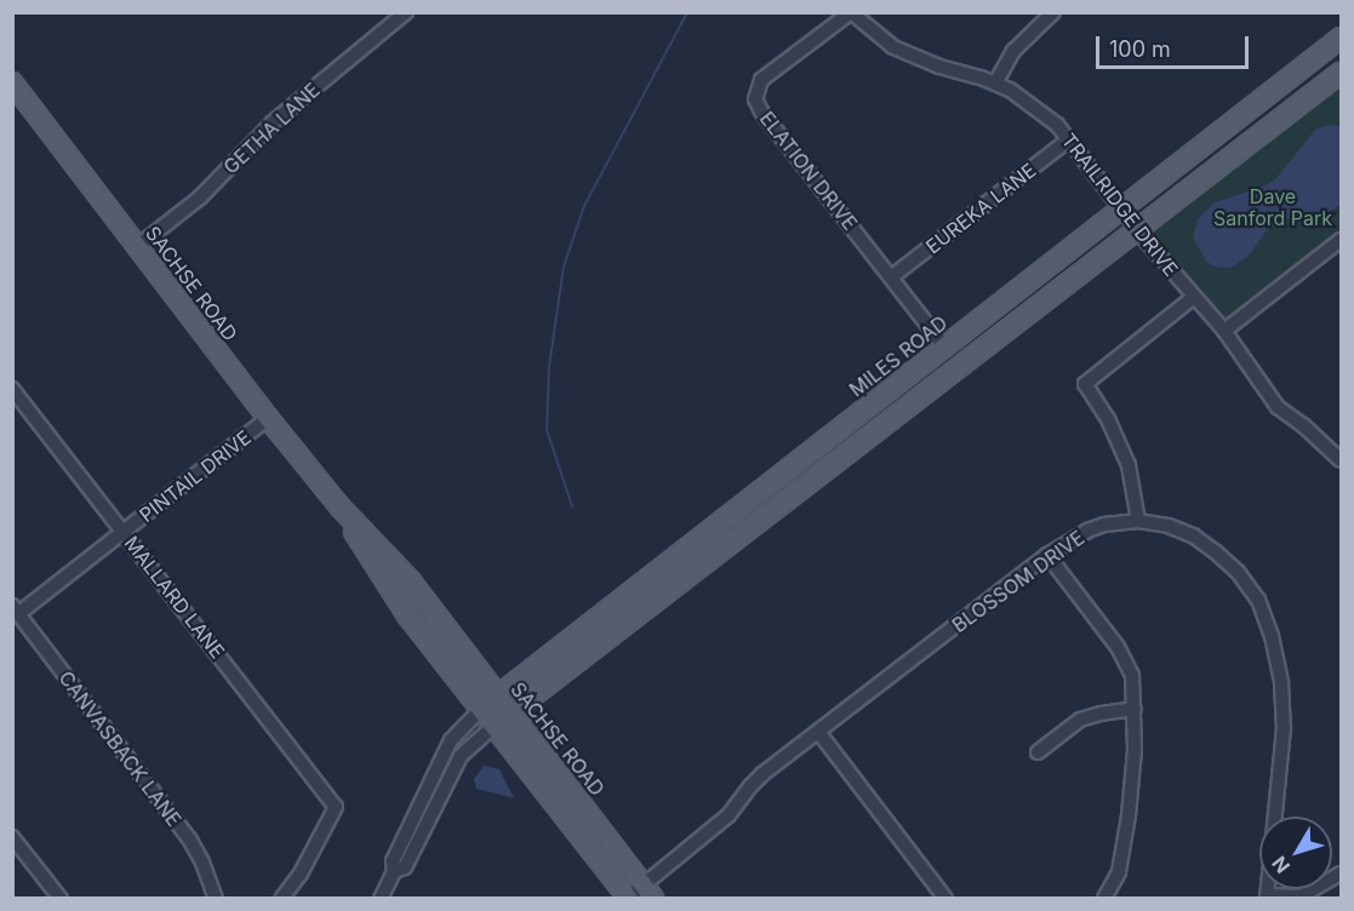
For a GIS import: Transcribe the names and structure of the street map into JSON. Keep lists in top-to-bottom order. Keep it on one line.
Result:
{"streets":{"main road":["SACHSE ROAD","MILES ROAD"],"street":["GETHA LANE","ELATION DRIVE","TRAILRIDGE DRIVE","EUREKA LANE","PINTAIL DRIVE","BLOSSOM DRIVE","MALLARD LANE","CANVASBACK LANE"]},"crossings":[["GETHA LANE","SACHSE ROAD"],["ELATION DRIVE","TRAILRIDGE DRIVE"],["ELATION DRIVE","EUREKA LANE"],["ELATION DRIVE","MILES ROAD"],["TRAILRIDGE DRIVE","EUREKA LANE"],["TRAILRIDGE DRIVE","MILES ROAD"],["SACHSE ROAD","MILES ROAD"],["SACHSE ROAD","PINTAIL DRIVE"],["SACHSE ROAD","BLOSSOM DRIVE"],["PINTAIL DRIVE","MALLARD LANE"],["PINTAIL DRIVE","CANVASBACK LANE"]],"parks":["Dave Sanford Park"],"scale_bar":"100 m","north":"bottom left"}
